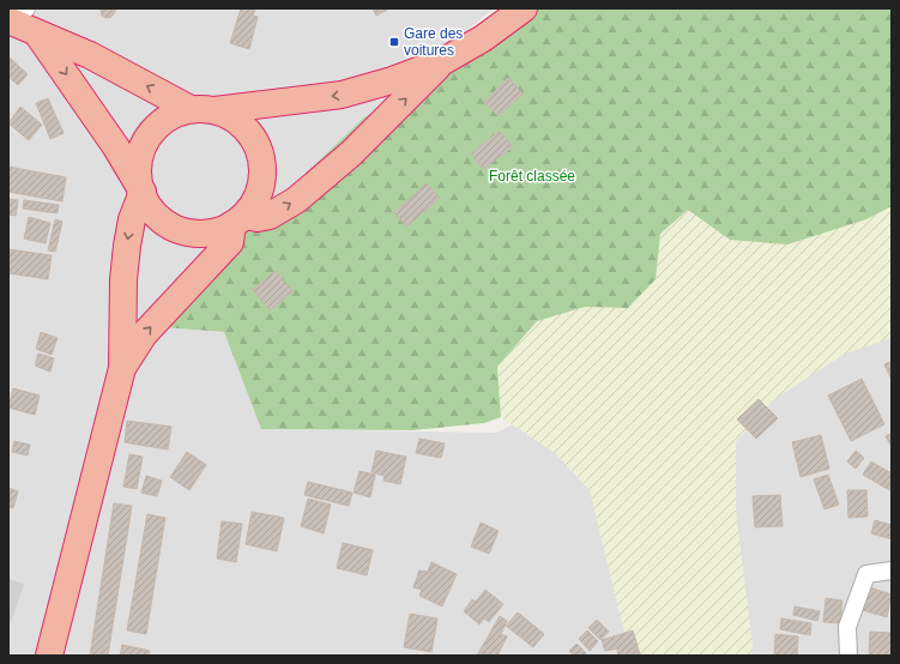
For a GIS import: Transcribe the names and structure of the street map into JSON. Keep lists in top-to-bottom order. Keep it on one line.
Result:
{"parks":["Forêt classée"],"places":{"transit":["Gare des voitures"]}}
